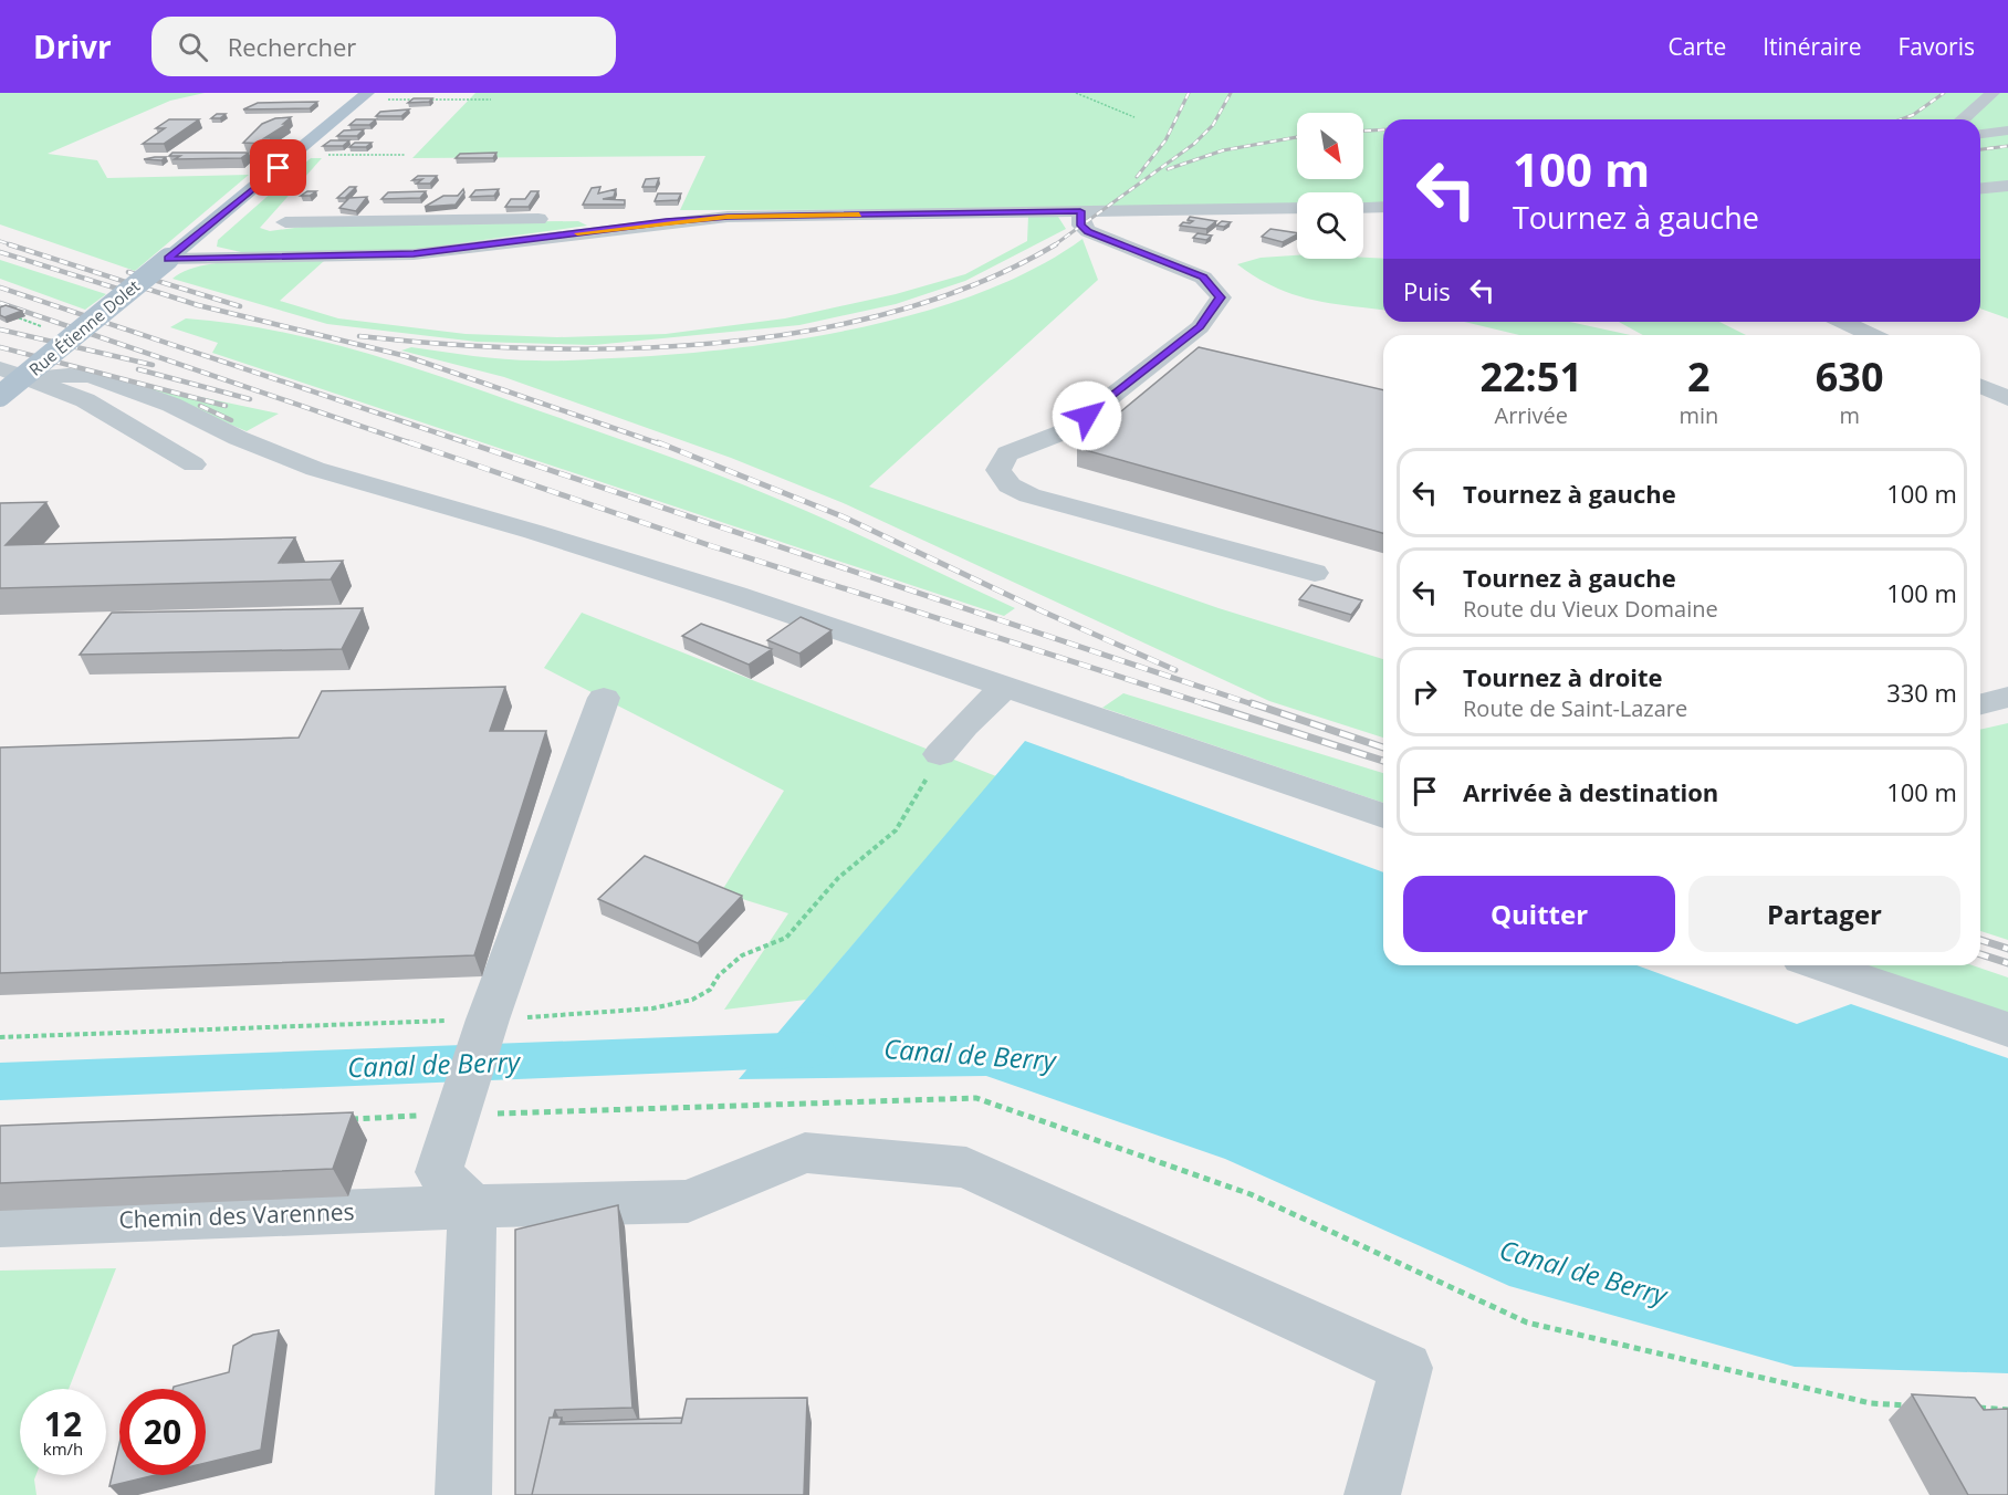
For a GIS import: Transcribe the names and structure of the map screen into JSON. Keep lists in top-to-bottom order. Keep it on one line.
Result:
{"streets":{"main road":["Rue Étienne Dolet"],"street":["Chemin des Varennes"]},"water":["Canal de Berry"],"north":"bottom right","page":{"header":"Drivr","search":"Rechercher","nav":["Carte","Itinéraire","Favoris"],"turn":["100 m","Tournez à gauche"],"then":"Puis","eta":["22:51","Arrivée","2","min","630","m"],"list":[{"name":"Tournez à gauche","value":"100 m"},{"name":"Tournez à gauche","note":"Route du Vieux Domaine","value":"100 m"},{"name":"Tournez à droite","note":"Route de Saint-Lazare","value":"330 m"},{"name":"Arrivée à destination","value":"100 m"}],"buttons":["Quitter","Partager"],"speed":"12 km/h","limit":"20"}}
